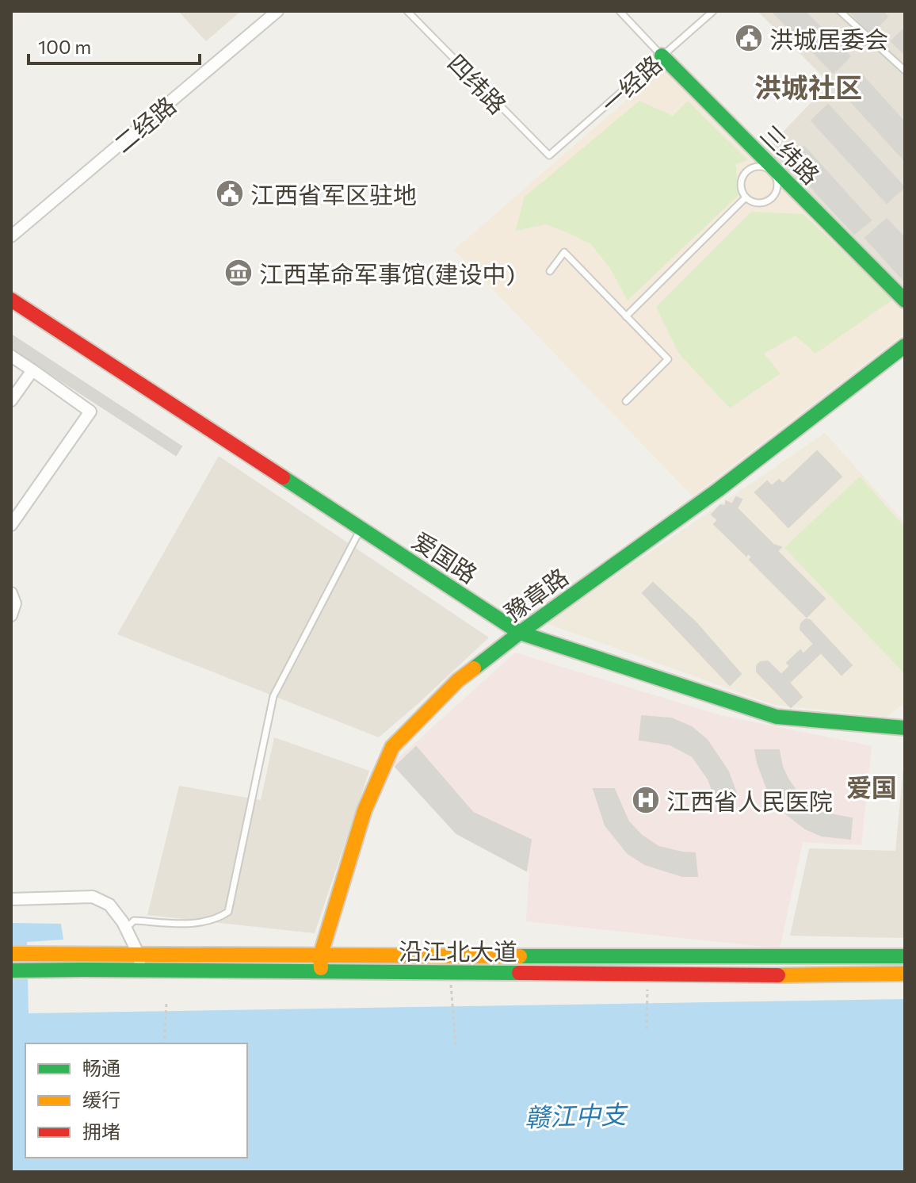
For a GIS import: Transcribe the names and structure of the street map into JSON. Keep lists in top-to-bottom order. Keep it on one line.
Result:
{"streets":{"street":["二经路","三纬路","爱国路","豫章路","沿江北大道"],"lane":["四纬路","一经路"]},"crossings":[["四纬路","一经路"],["一经路","三纬路"],["爱国路","豫章路"],["豫章路","沿江北大道"]],"districts":["洪城社区","爱国"],"water":["赣江中支"],"places":{"public building":["洪城居委会","江西省军区驻地"],"museum":["江西革命军事馆(建设中)"],"hospital":["江西省人民医院"]},"legend":["畅通","缓行","拥堵"],"scale_bar":"100 m"}
